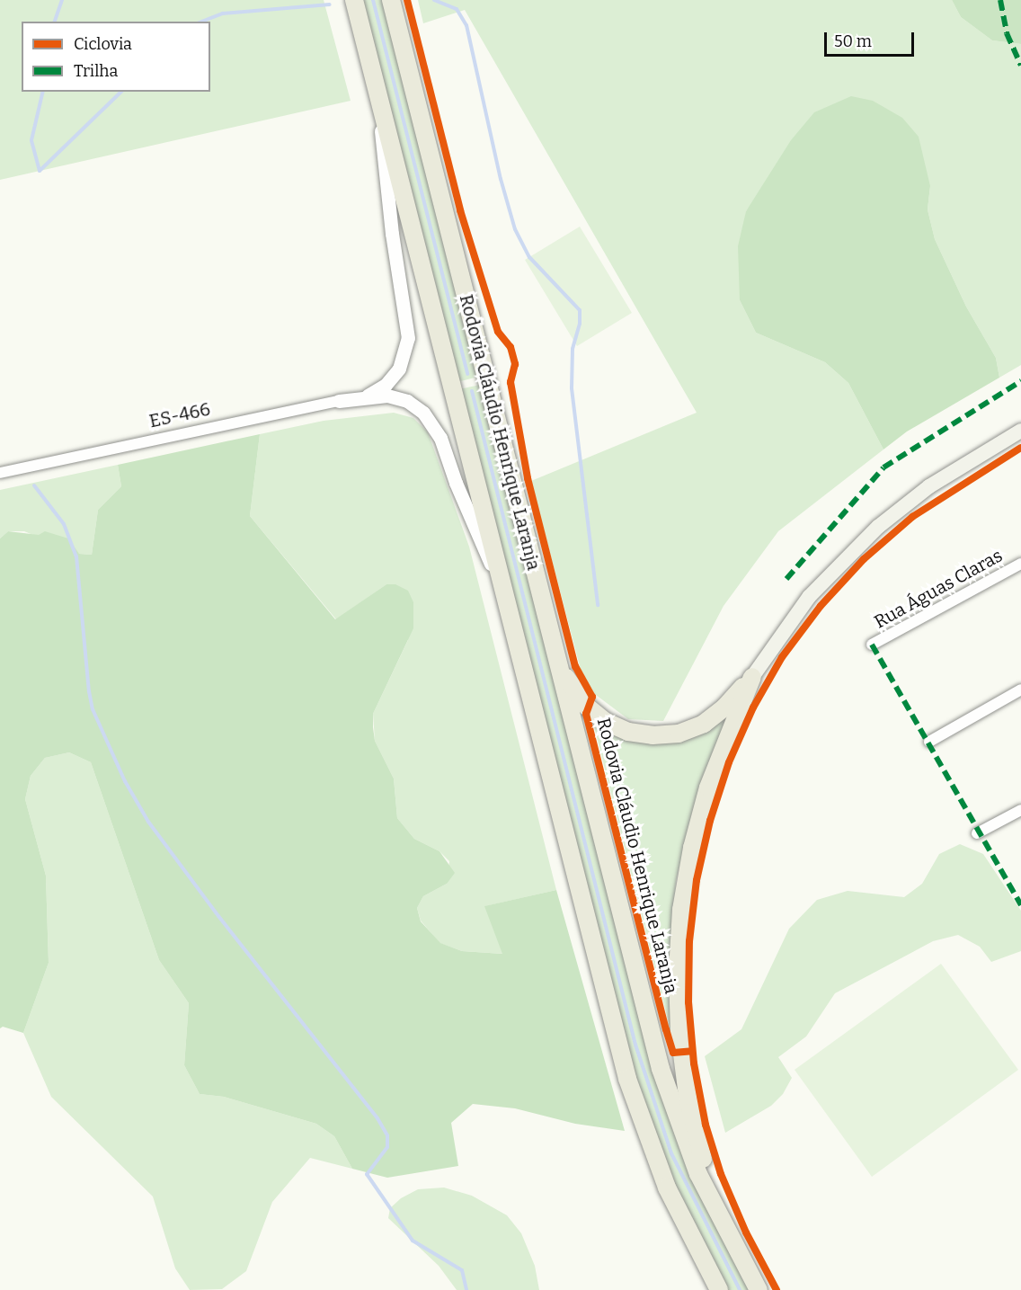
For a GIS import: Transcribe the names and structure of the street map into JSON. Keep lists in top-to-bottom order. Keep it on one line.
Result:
{"streets":{"main road":["Rodovia Cláudio Henrique Laranja"],"street":["ES-466","Rua Águas Claras"]},"crossings":[["ES-466","Rodovia Cláudio Henrique Laranja"]],"legend":["Ciclovia","Trilha"],"scale_bar":"50 m"}
